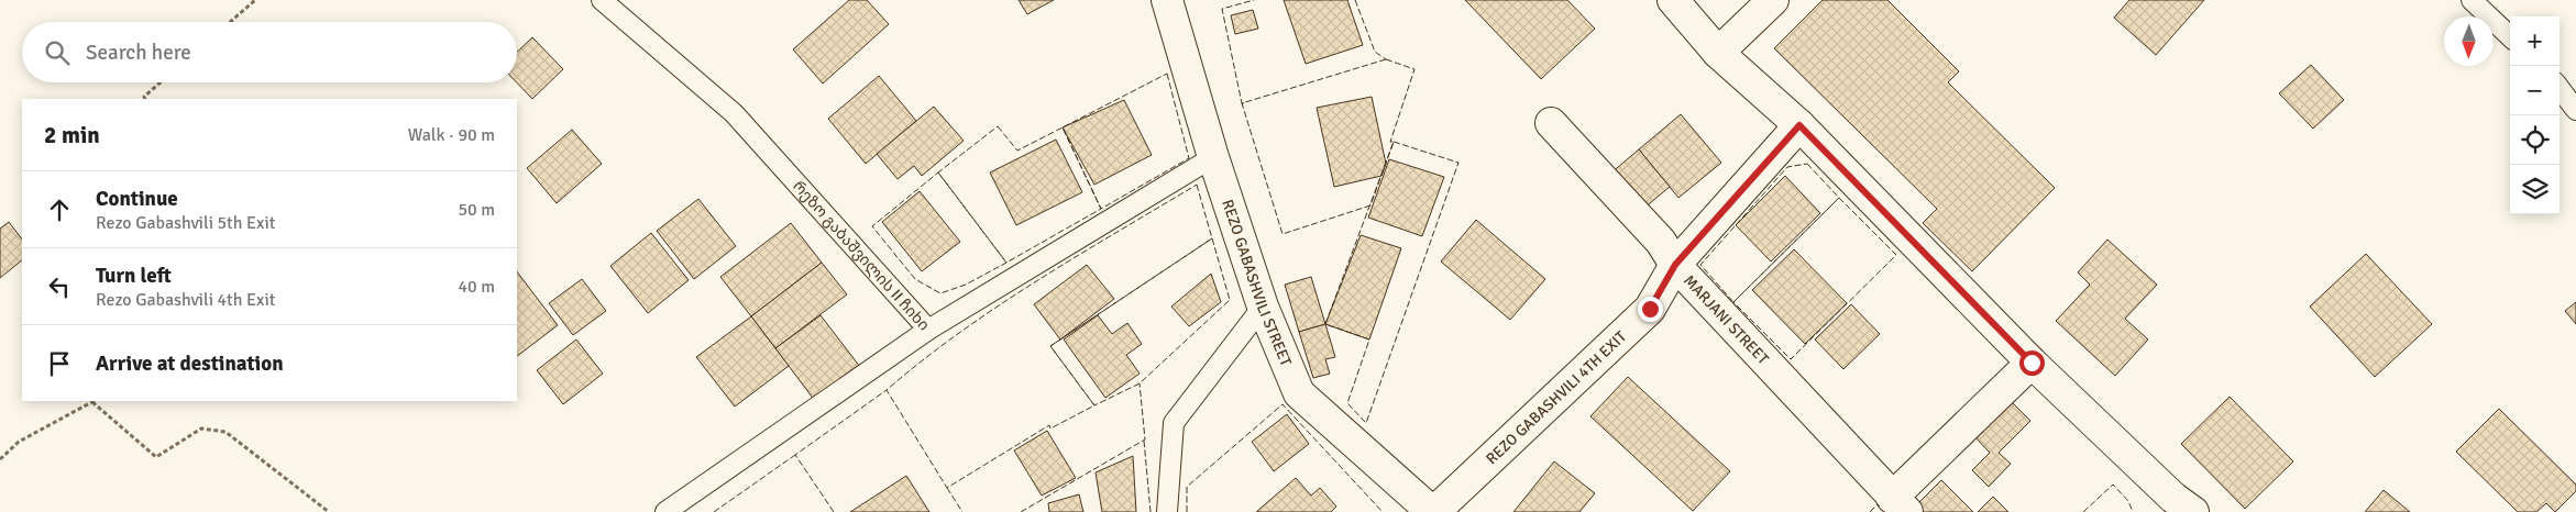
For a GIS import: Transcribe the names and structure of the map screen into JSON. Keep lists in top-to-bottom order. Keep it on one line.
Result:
{"streets":{"street":["REZO GABASHVILI STREET","MARJANI STREET","REZO GABASHVILI 4TH EXIT"],"lane":["რეზო გაბაშვილის II ჩიხი"]},"crossings":[["რეზო გაბაშვილის II ჩიხი","REZO GABASHVILI STREET"],["REZO GABASHVILI STREET","REZO GABASHVILI 4TH EXIT"],["MARJANI STREET","REZO GABASHVILI 4TH EXIT"]],"north":"bottom","page":{"map_buttons":["+","−"],"search":"Search here","heading":["2 min","Walk · 90 m"],"list":[["Continue","Rezo Gabashvili 5th Exit","50 m"],["Turn left","Rezo Gabashvili 4th Exit","40 m"],"Arrive at destination"]}}
